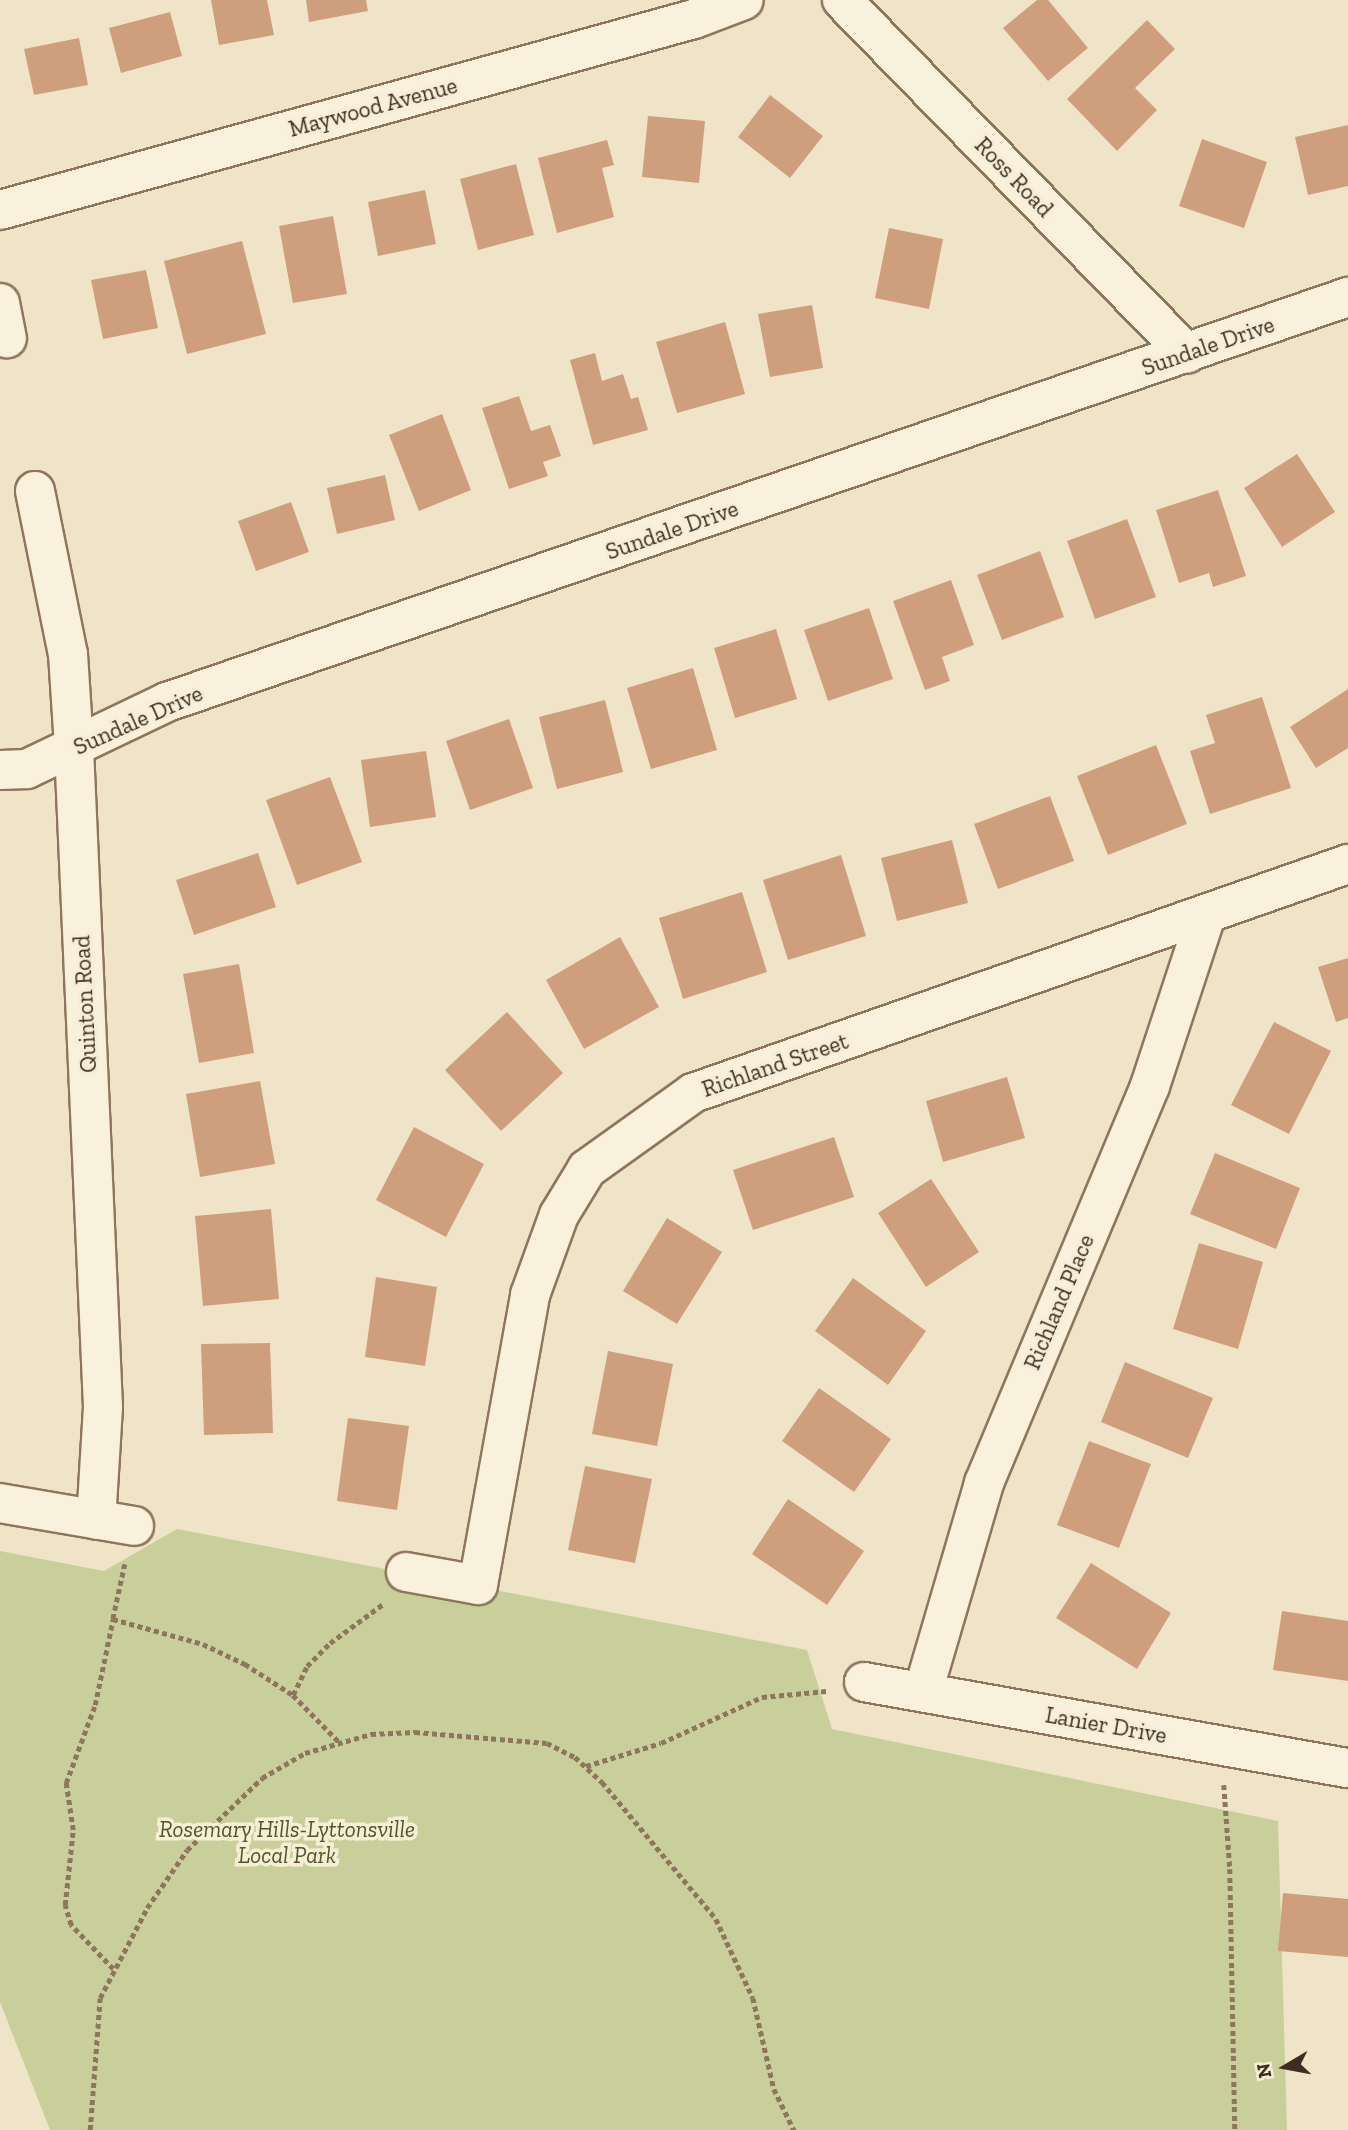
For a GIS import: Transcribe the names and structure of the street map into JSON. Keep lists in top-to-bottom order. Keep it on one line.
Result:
{"streets":{"street":["Maywood Avenue","Ross Road","Sundale Drive","Quinton Road","Richland Street","Richland Place","Lanier Drive"]},"crossings":[["Ross Road","Sundale Drive"],["Sundale Drive","Quinton Road"],["Richland Street","Richland Place"],["Richland Place","Lanier Drive"]],"parks":["Rosemary Hills-Lyttonsville Local Park"],"north":"left"}
